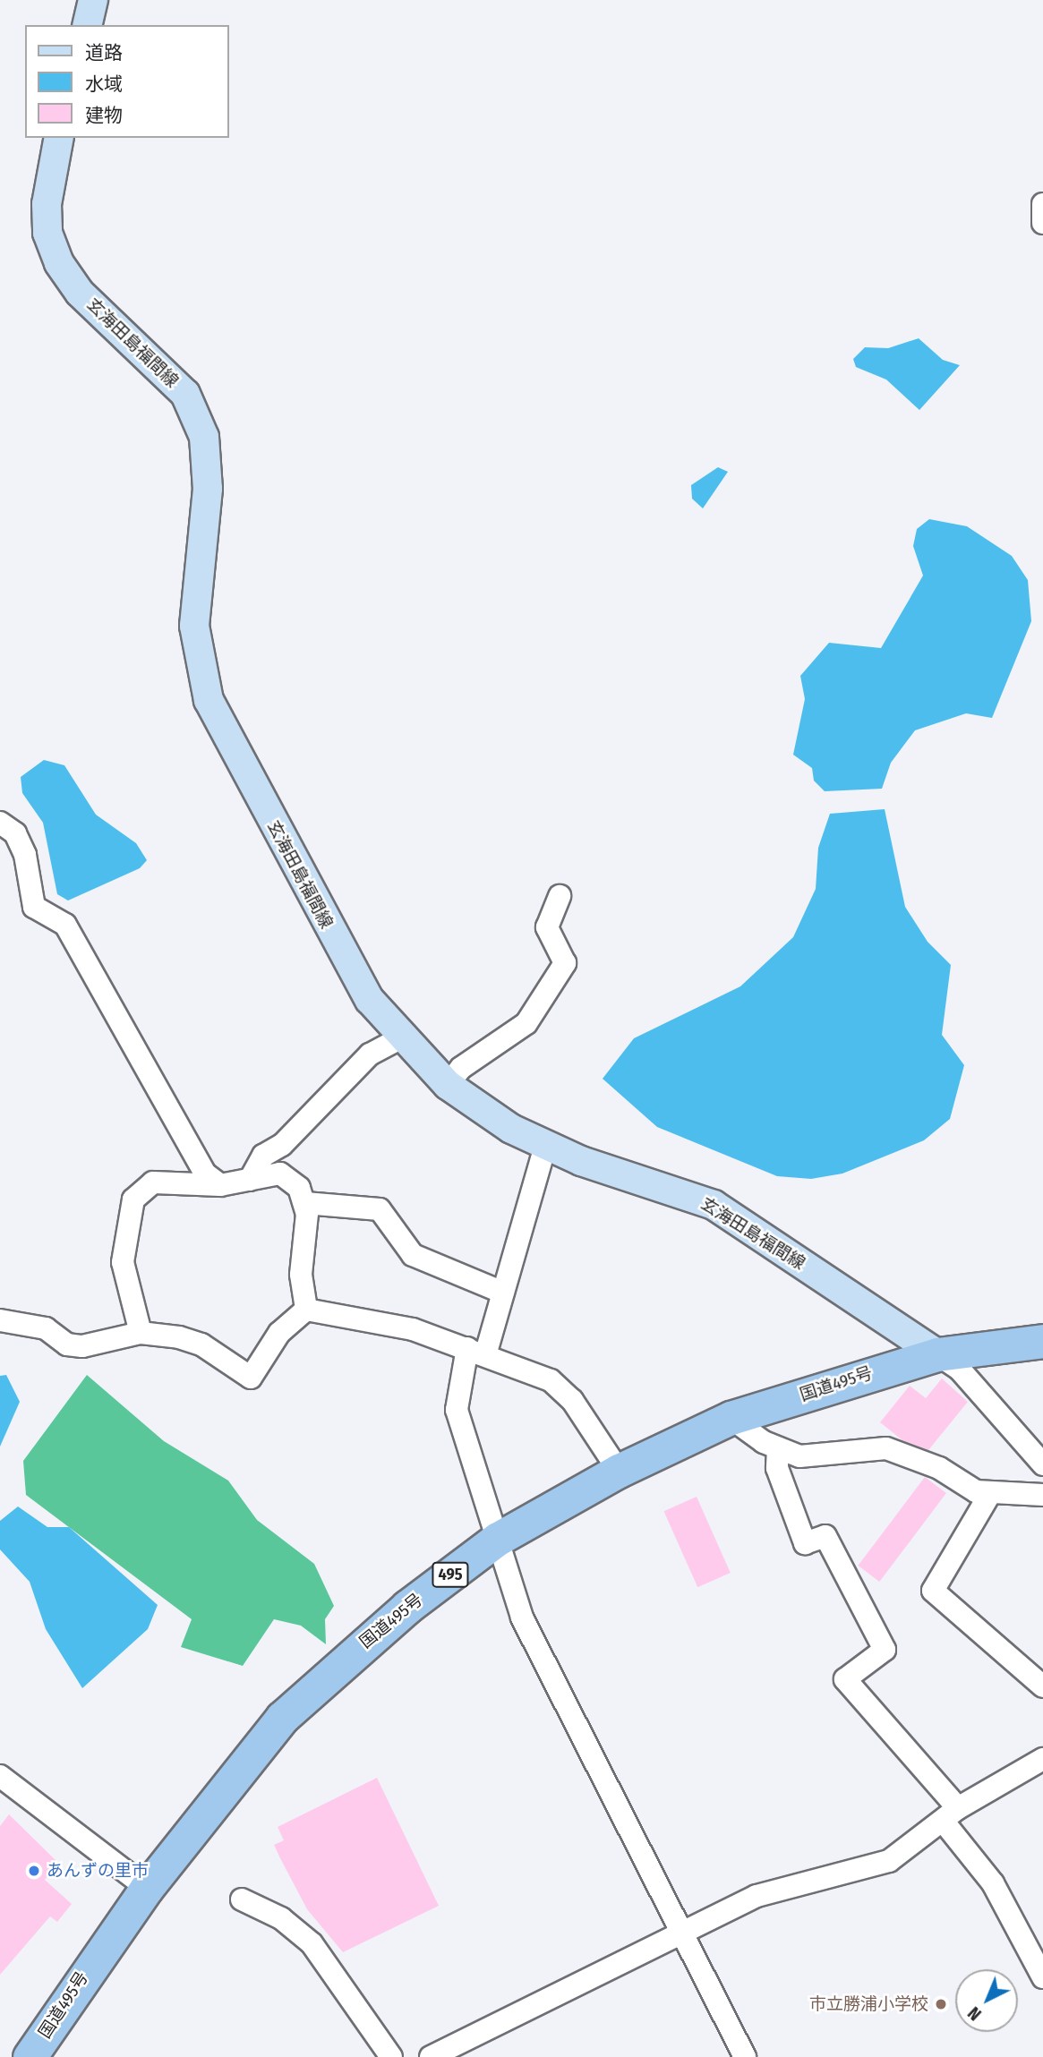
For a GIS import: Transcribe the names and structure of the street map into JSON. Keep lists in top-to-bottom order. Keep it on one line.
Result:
{"streets":{"highway":["国道495号","495"],"main road":["玄海田島福間線"]},"crossings":[["玄海田島福間線","国道495号"]],"places":["あんずの里市","市立勝浦小学校"],"legend":["道路","水域","建物"],"north":"bottom left"}
